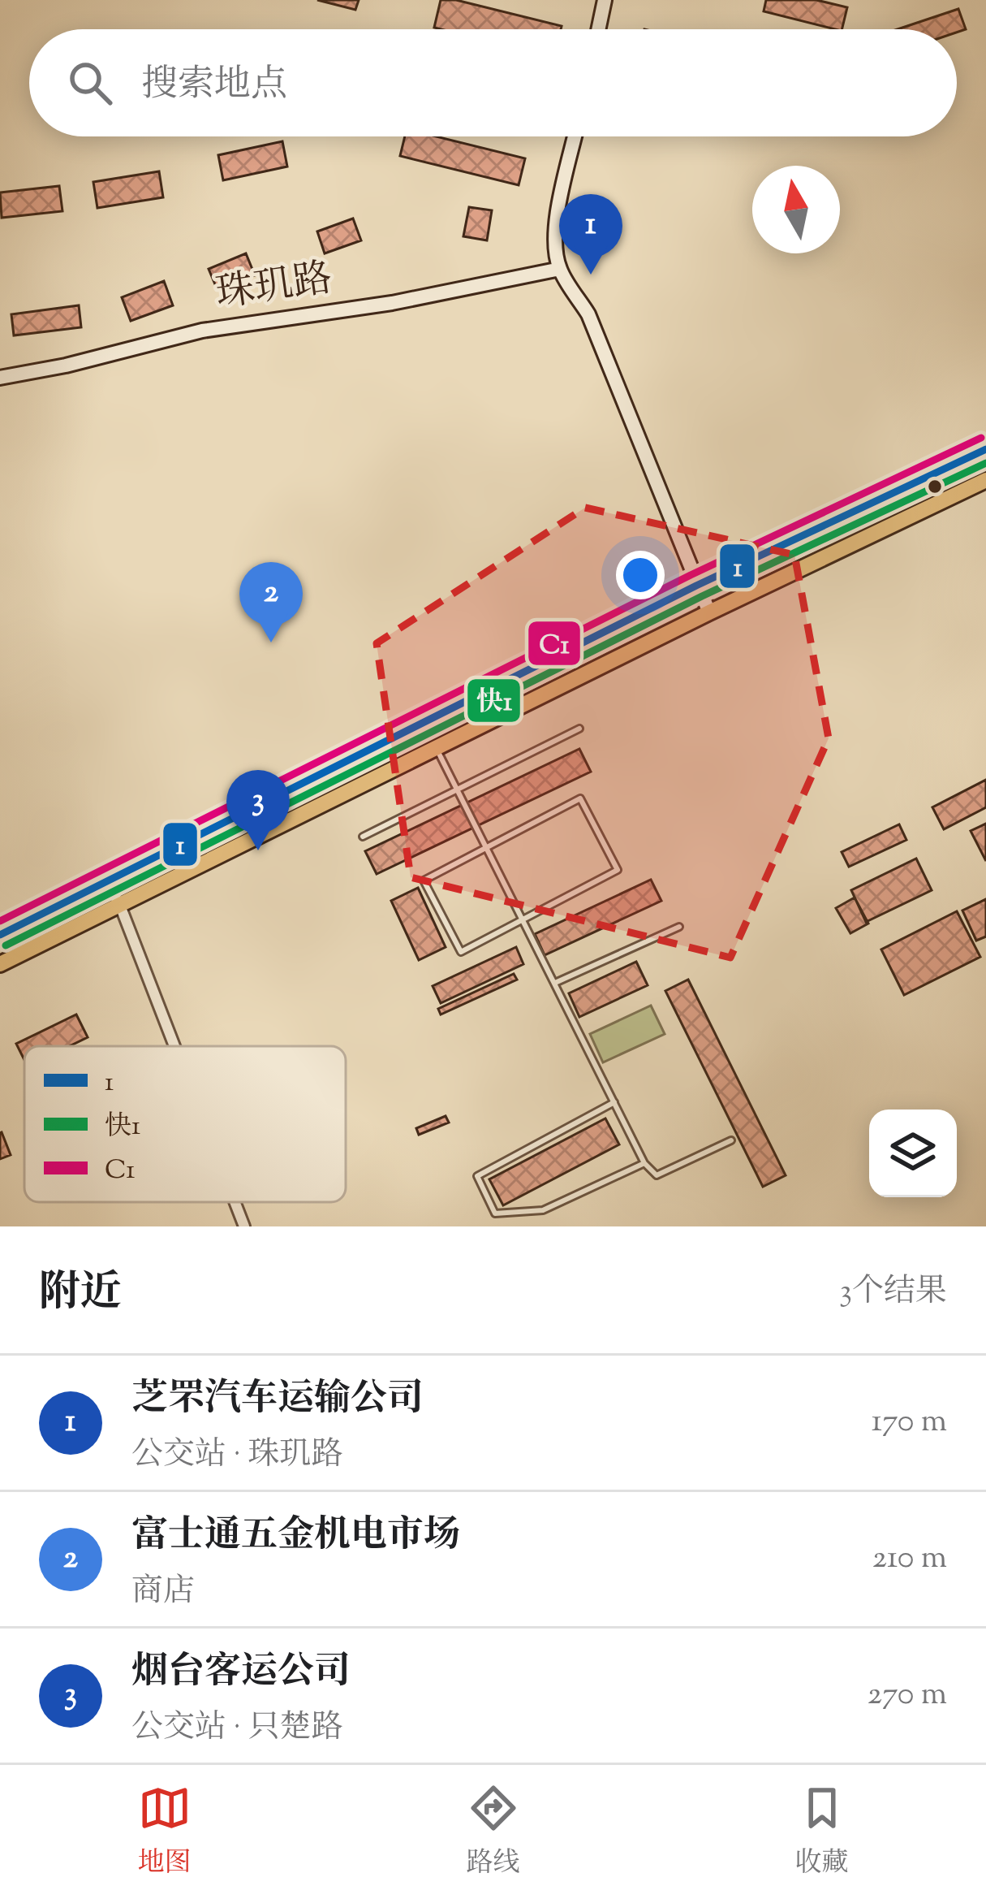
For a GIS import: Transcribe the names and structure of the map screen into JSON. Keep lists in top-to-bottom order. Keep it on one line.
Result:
{"streets":{"street":["珠玑路"]},"lines":["transit line C1","transit line 1","transit line 快1"],"legend":["1","快1","C1"],"north":"top","page":{"search":"搜索地点","pins":["1","2","3"],"heading":["附近","3个结果"],"list":[{"mark":"1","name":"芝罘汽车运输公司","note":"公交站 · 珠玑路","value":"170 m"},{"mark":"2","name":"富士通五金机电市场","note":"商店","value":"210 m"},{"mark":"3","name":"烟台客运公司","note":"公交站 · 只楚路","value":"270 m"}],"nav":["地图","路线","收藏"]}}
